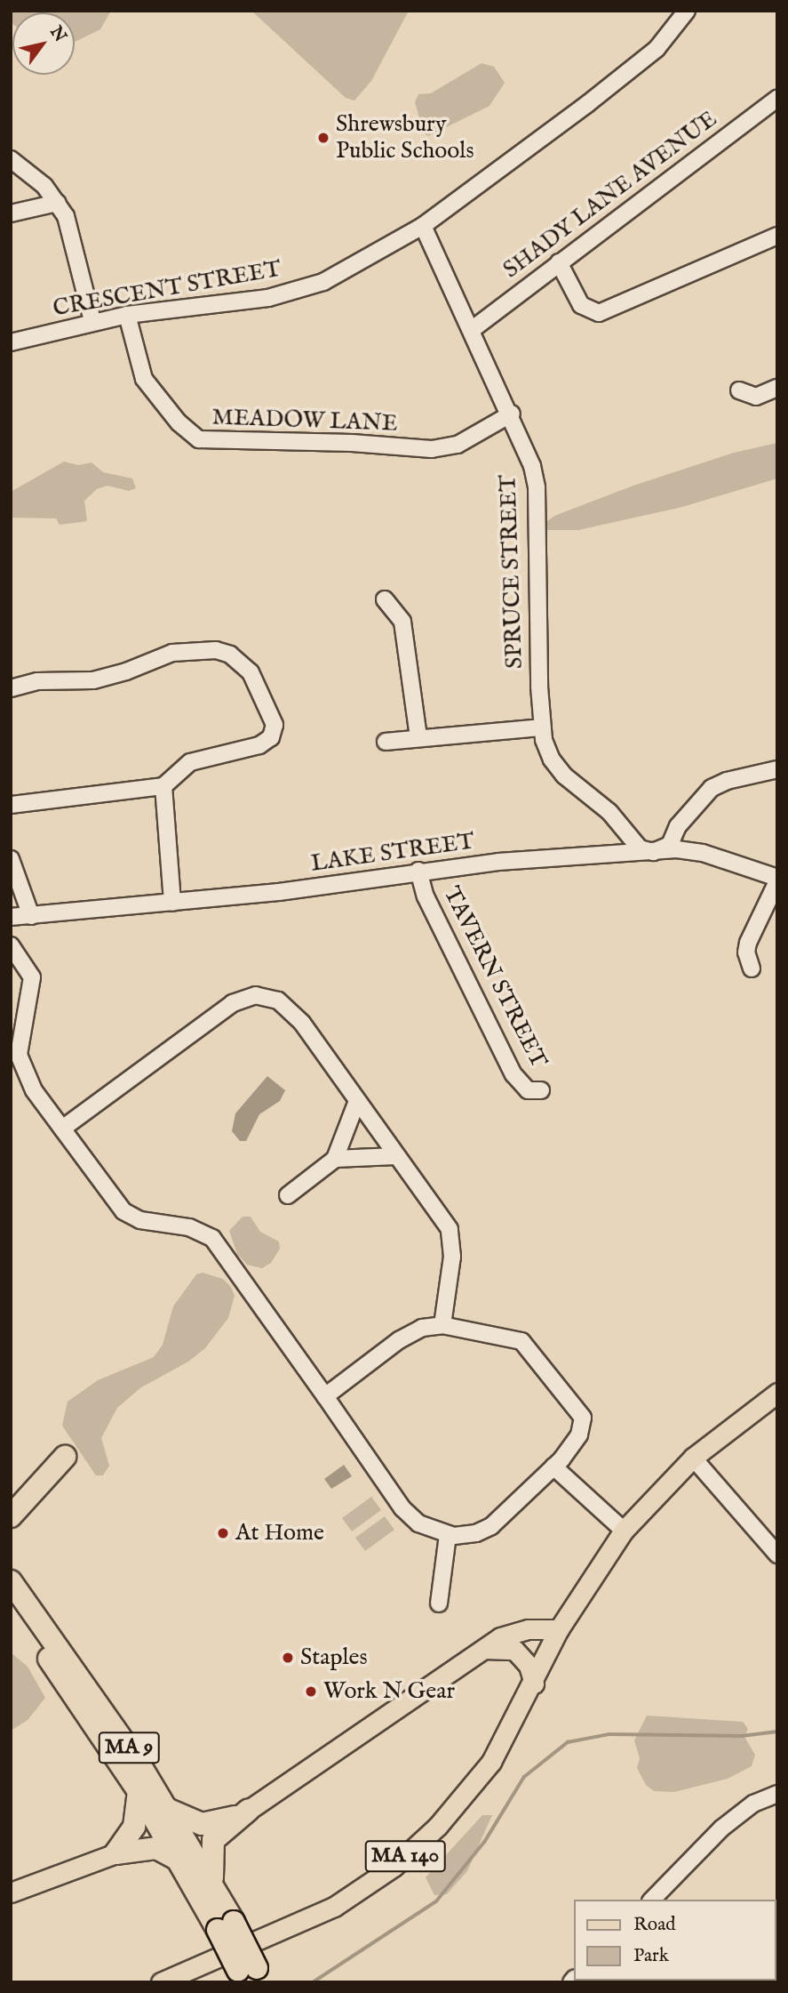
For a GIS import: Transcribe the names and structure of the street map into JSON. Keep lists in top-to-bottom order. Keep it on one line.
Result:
{"streets":{"highway":["MA 9"],"main road":["MA 140"],"street":["SHADY LANE AVENUE","CRESCENT STREET","MEADOW LANE","SPRUCE STREET","LAKE STREET","TAVERN STREET"]},"crossings":[["SHADY LANE AVENUE","SPRUCE STREET"],["CRESCENT STREET","MEADOW LANE"],["CRESCENT STREET","SPRUCE STREET"],["MEADOW LANE","SPRUCE STREET"],["SPRUCE STREET","LAKE STREET"],["LAKE STREET","TAVERN STREET"]],"places":["Shrewsbury Public Schools","At Home","Staples","Work N Gear"],"legend":["Road","Park"],"north":"top right"}
